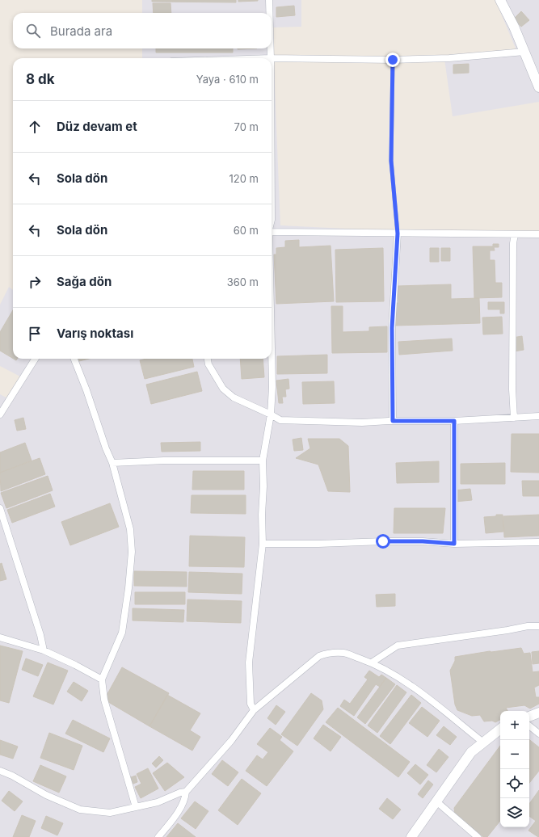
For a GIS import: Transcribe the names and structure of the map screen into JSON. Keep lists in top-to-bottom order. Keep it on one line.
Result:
{"page":{"search":"Burada ara","heading":["8 dk","Yaya · 610 m"],"list":[["Düz devam et","70 m"],["Sola dön","120 m"],["Sola dön","60 m"],["Sağa dön","360 m"],"Varış noktası"],"map_buttons":["+","−"]}}
